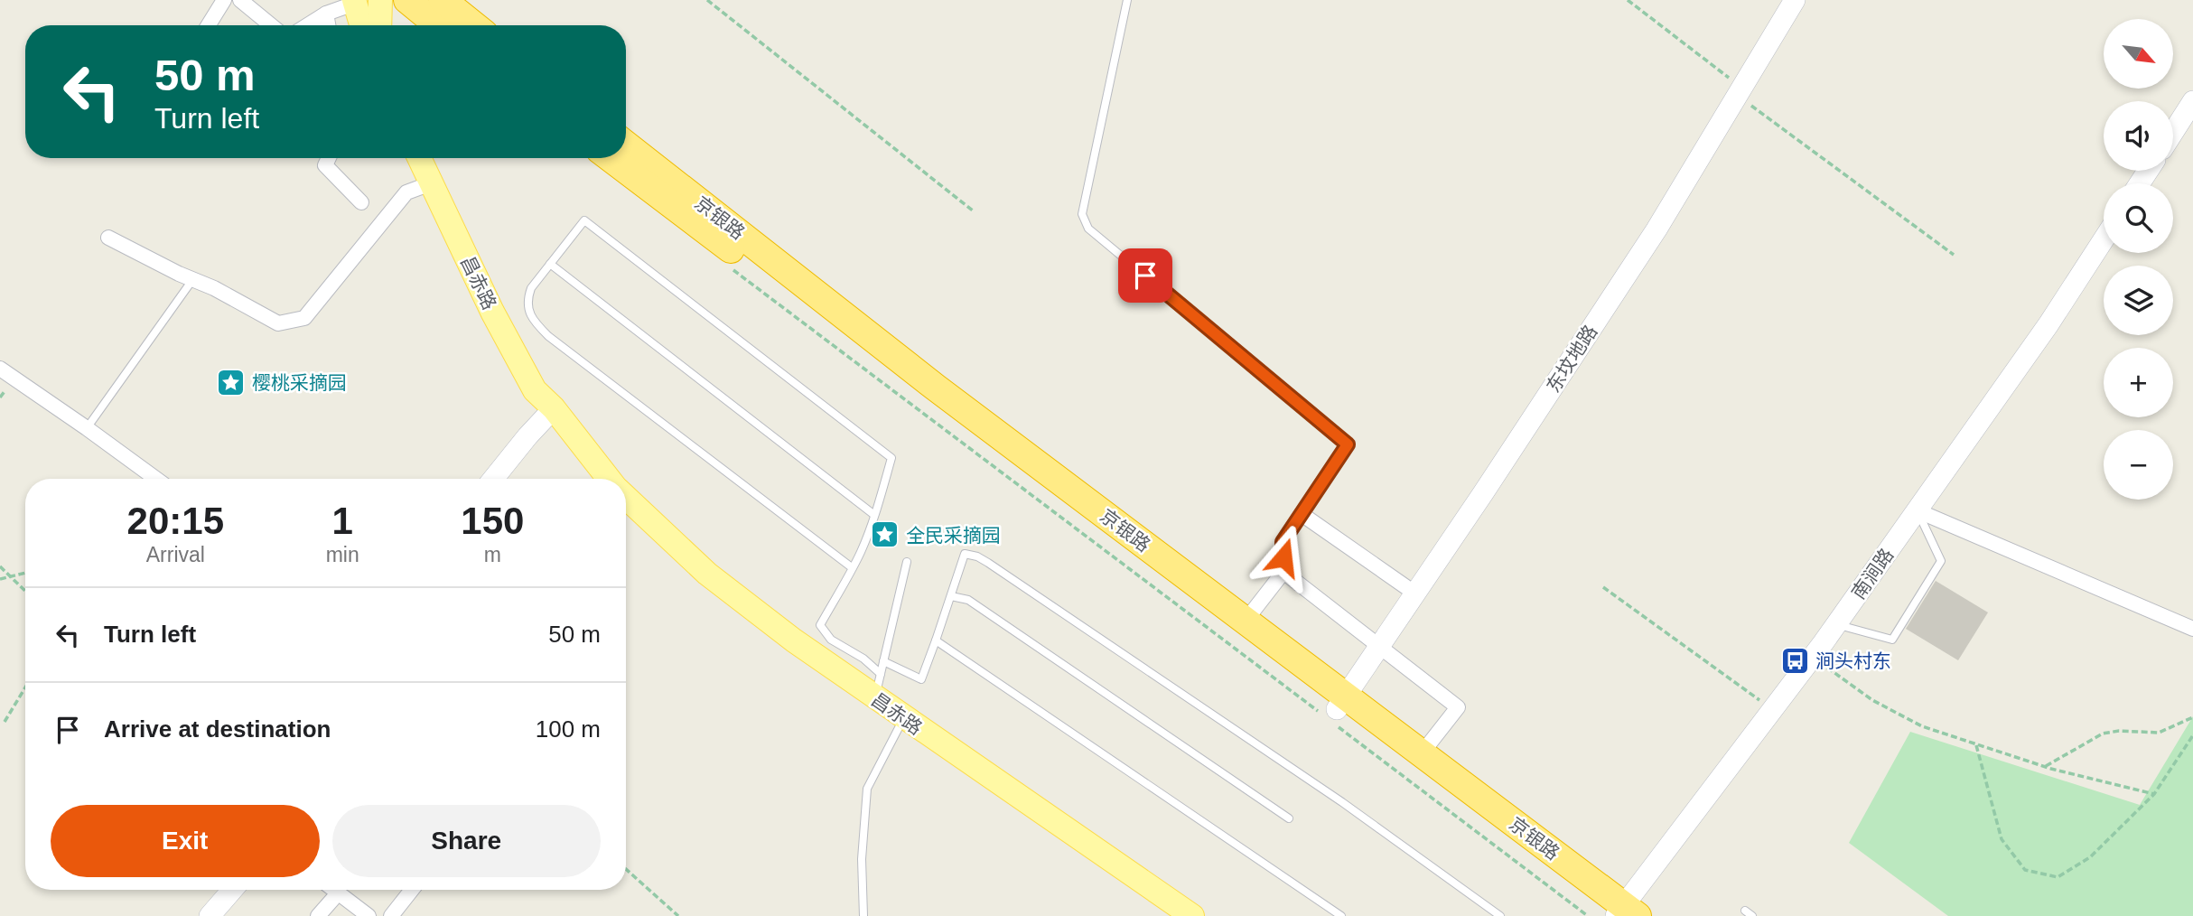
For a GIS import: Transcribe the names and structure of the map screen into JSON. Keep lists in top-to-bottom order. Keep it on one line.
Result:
{"streets":{"highway":["京银路"],"main road":["昌赤路"],"street":["东坟地路","南涧路"]},"crossings":[["京银路","东坟地路"],["京银路","南涧路"]],"places":{"place":["樱桃采摘园","全民采摘园"],"bus stop":["涧头村东"]},"north":"bottom right","page":{"map_buttons":["+","−"],"turn":["50 m","Turn left"],"eta":["20:15","Arrival","1","min","150","m"],"list":[{"name":"Turn left","value":"50 m"},{"name":"Arrive at destination","value":"100 m"}],"buttons":["Exit","Share"]}}
